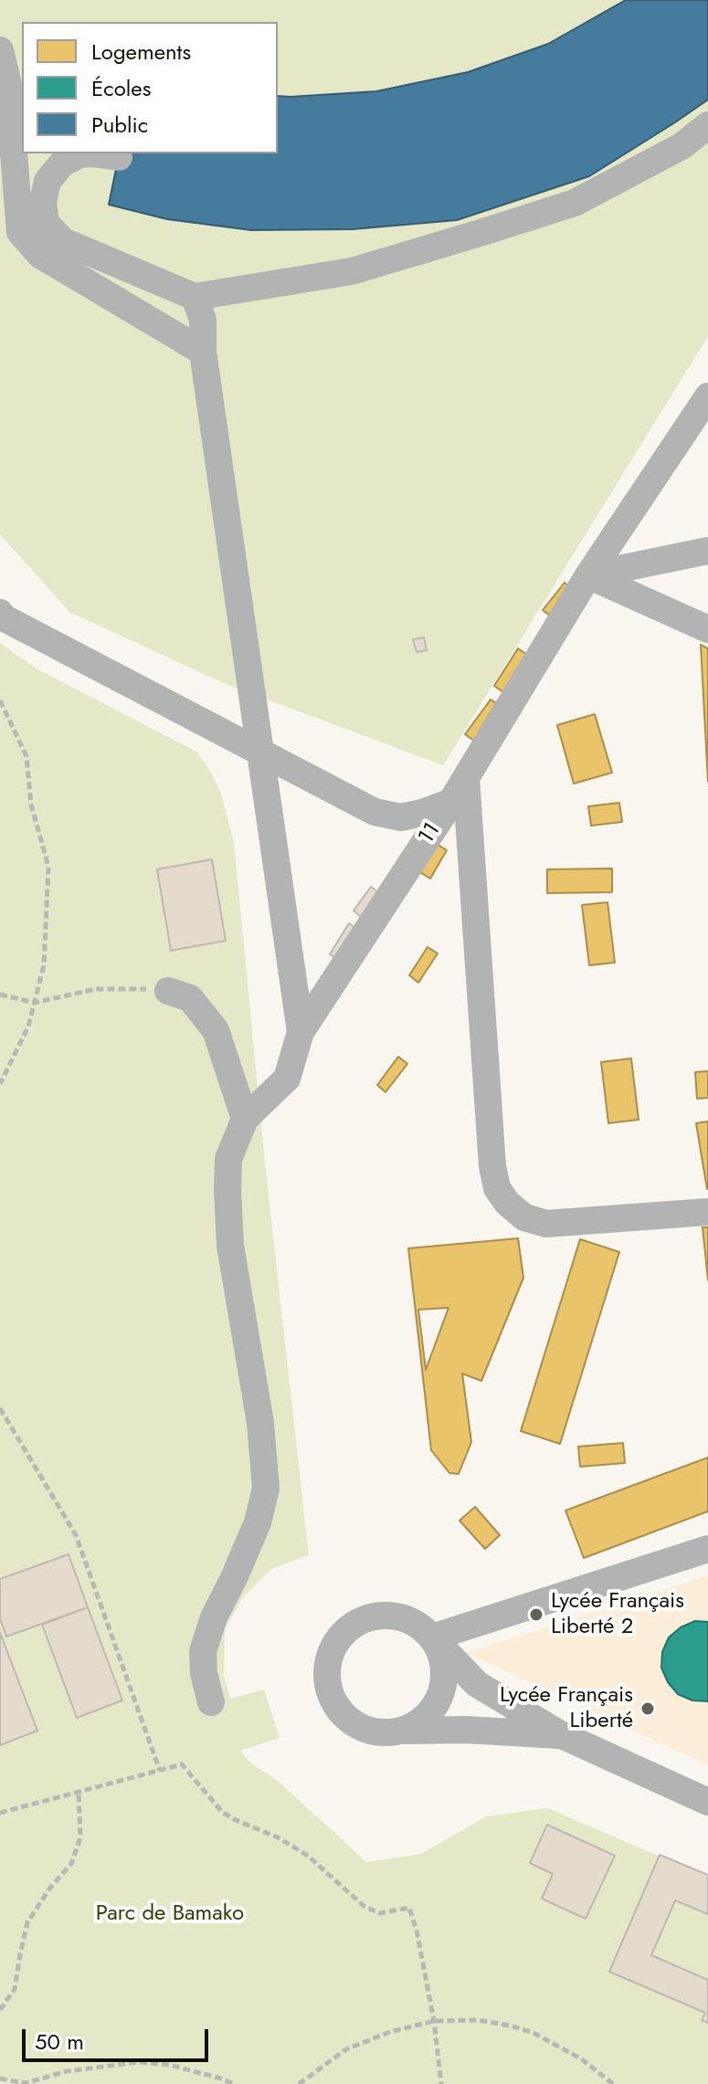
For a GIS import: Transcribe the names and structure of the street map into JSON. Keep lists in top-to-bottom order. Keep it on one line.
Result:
{"streets":{"street":["11"]},"parks":["Parc de Bamako"],"places":["Lycée Français Liberté 2","Lycée Français Liberté"],"legend":["Logements","Écoles","Public"],"scale_bar":"50 m"}
